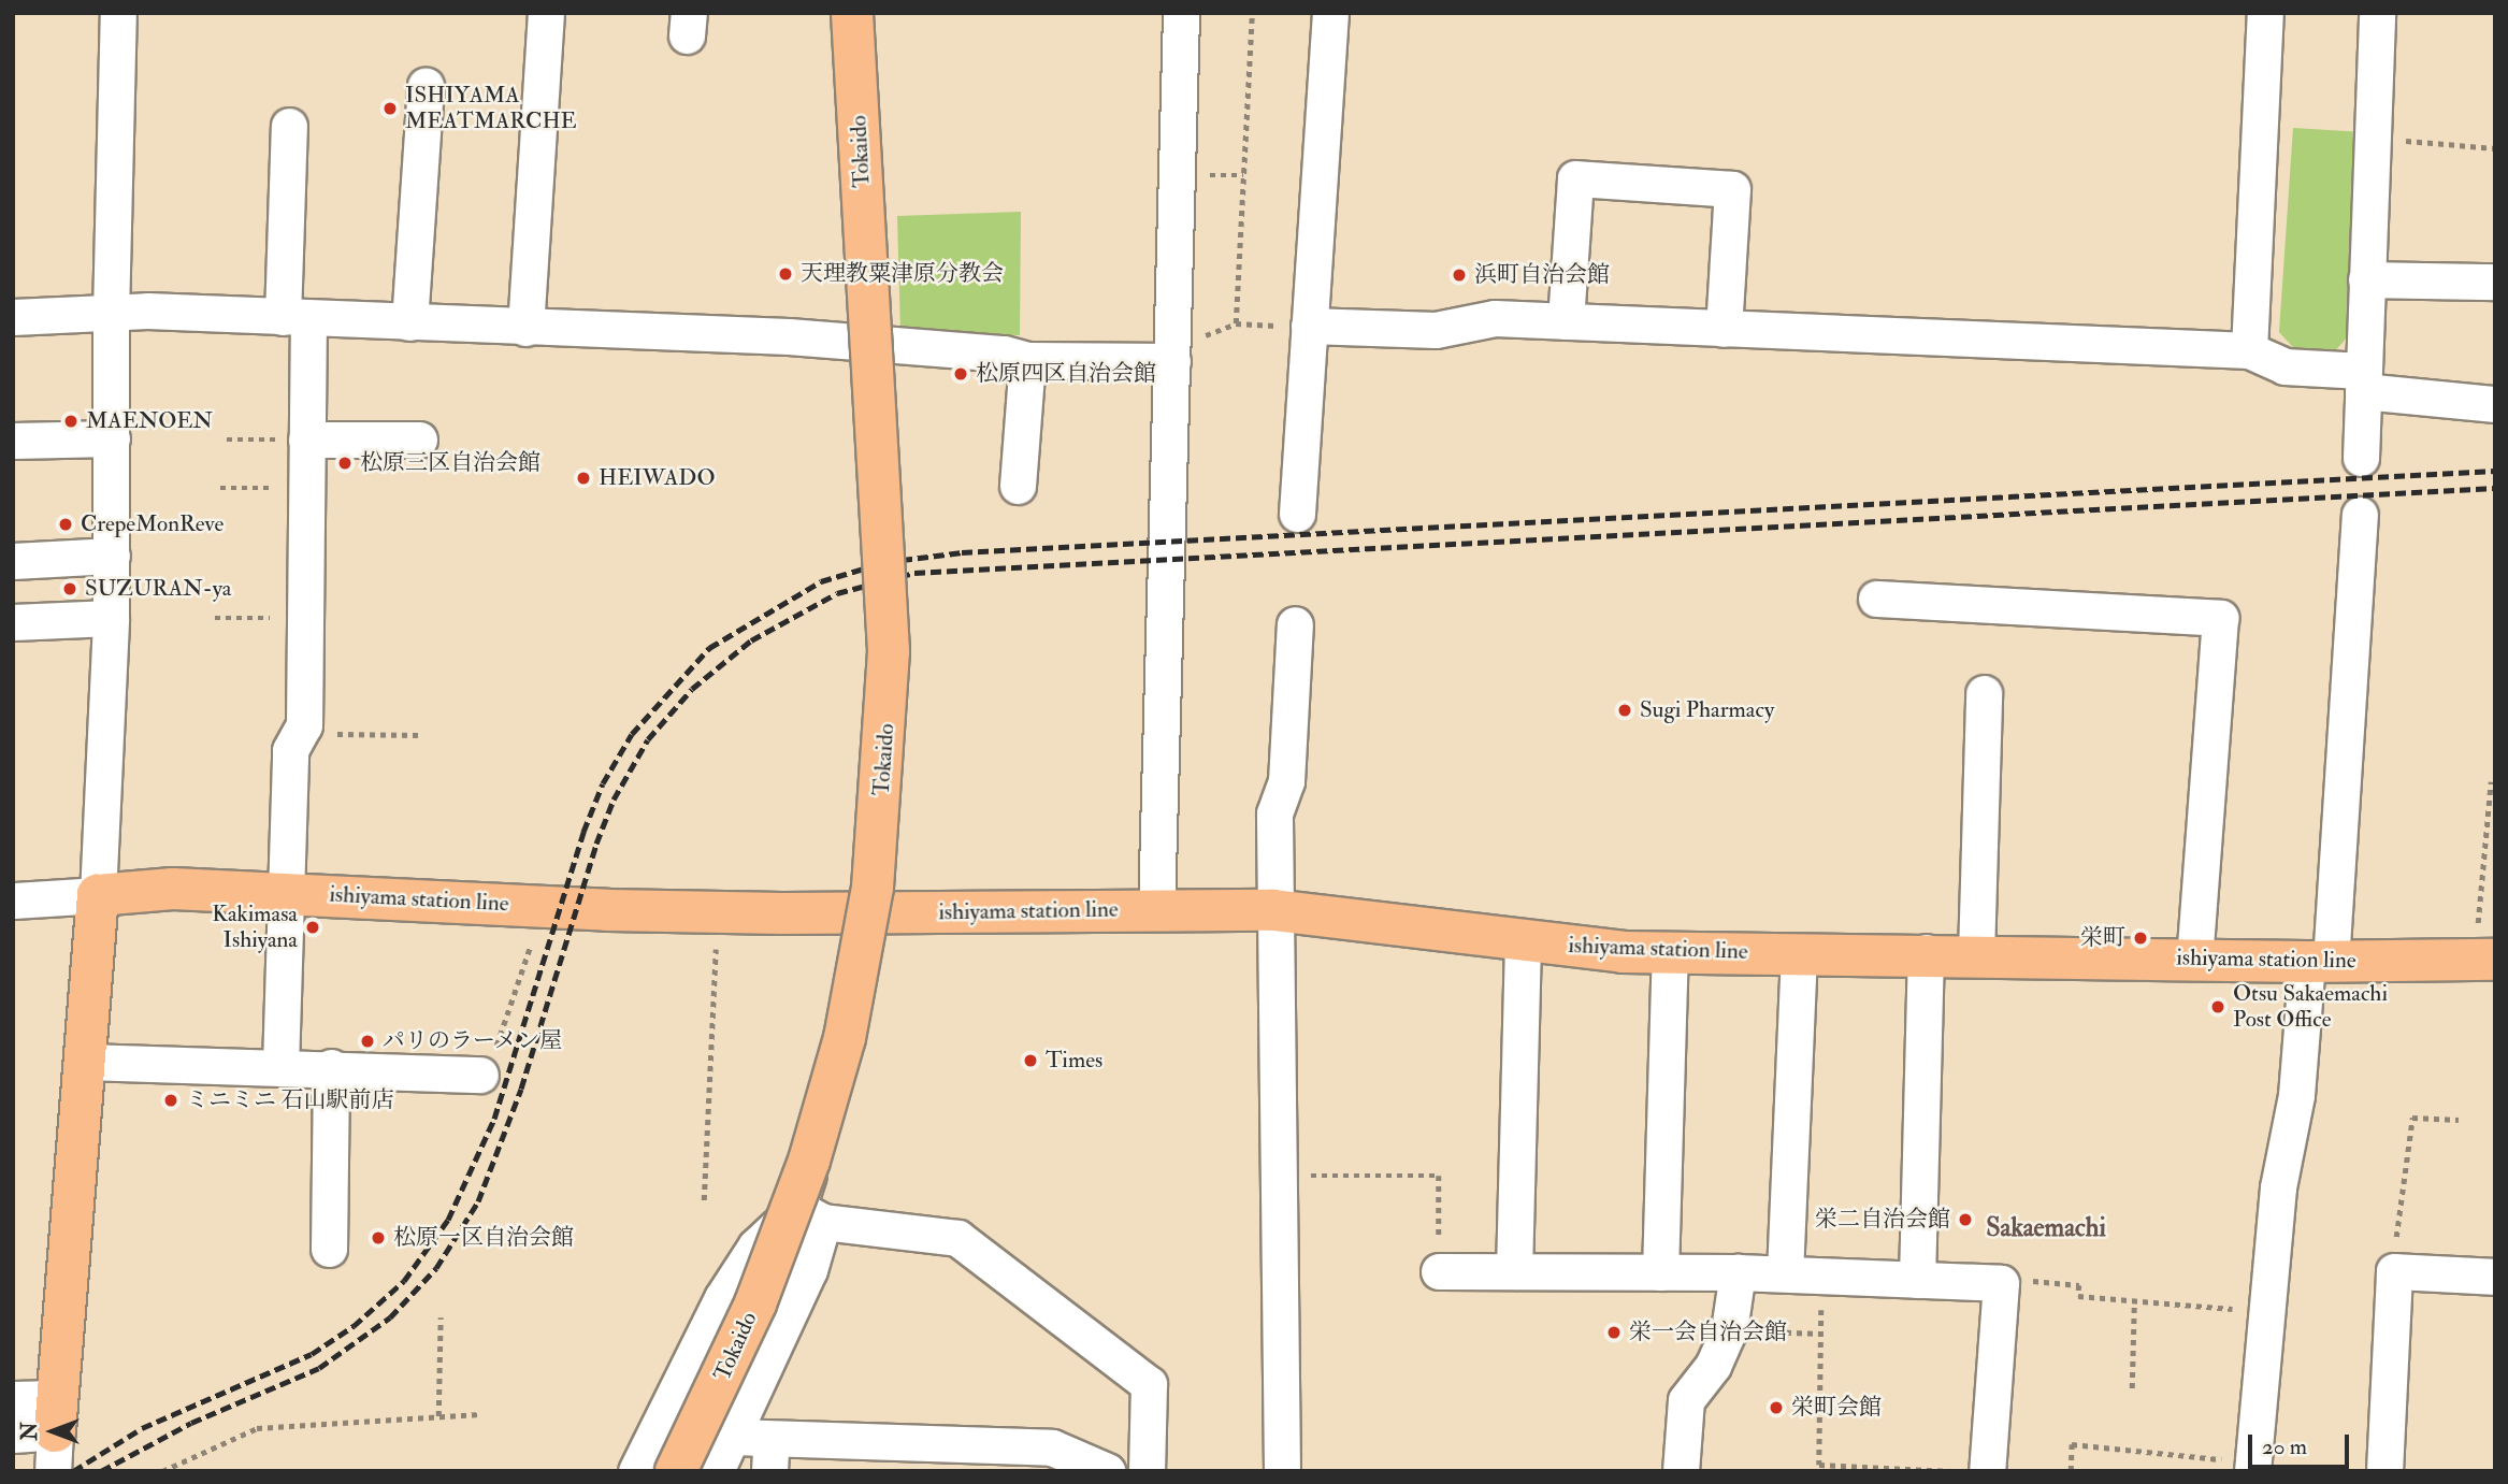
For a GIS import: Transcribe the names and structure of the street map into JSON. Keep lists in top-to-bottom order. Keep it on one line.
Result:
{"streets":{"main road":["Tokaido","ishiyama station line"]},"districts":["Sakaemachi"],"places":["ISHIYAMA MEATMARCHE","天理教粟津原分教会","浜町自治会館","松原四区自治会館","MAENOEN","松原三区自治会館","HEIWADO","CrepeMonReve","SUZURAN-ya","Sugi Pharmacy","Kakimasa Ishiyana","栄町","Otsu Sakaemachi Post Office","パリのラーメン屋","Times","ミニミニ 石山駅前店","栄二自治会館","松原一区自治会館","栄一会自治会館","栄町会館"],"scale_bar":"20 m","north":"left"}
